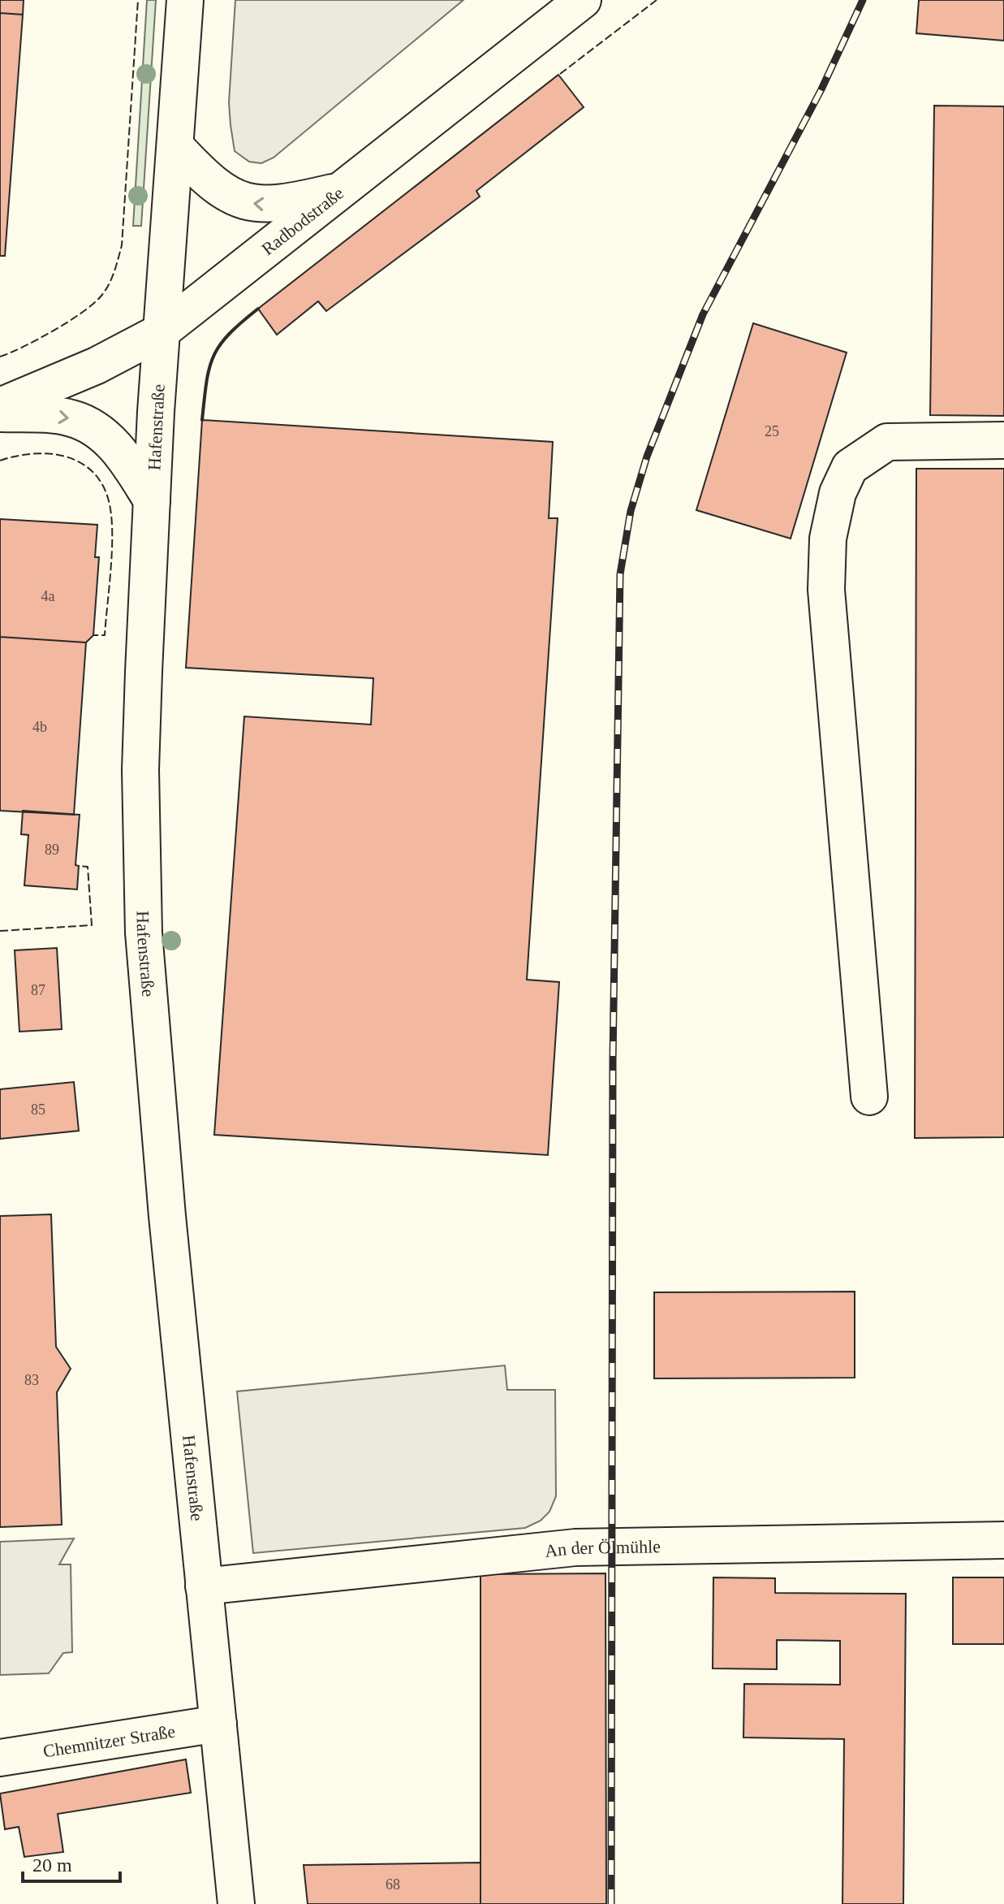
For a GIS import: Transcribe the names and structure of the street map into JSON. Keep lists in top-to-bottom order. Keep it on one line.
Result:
{"streets":{"street":["Radbodstraße","Hafenstraße","An der Ölmühle","Chemnitzer Straße"]},"crossings":[["Radbodstraße","Hafenstraße"],["Hafenstraße","An der Ölmühle"],["Hafenstraße","Chemnitzer Straße"]],"house_numbers":["25","4a","4b","89","87","85","83","68"],"scale_bar":"20 m"}
